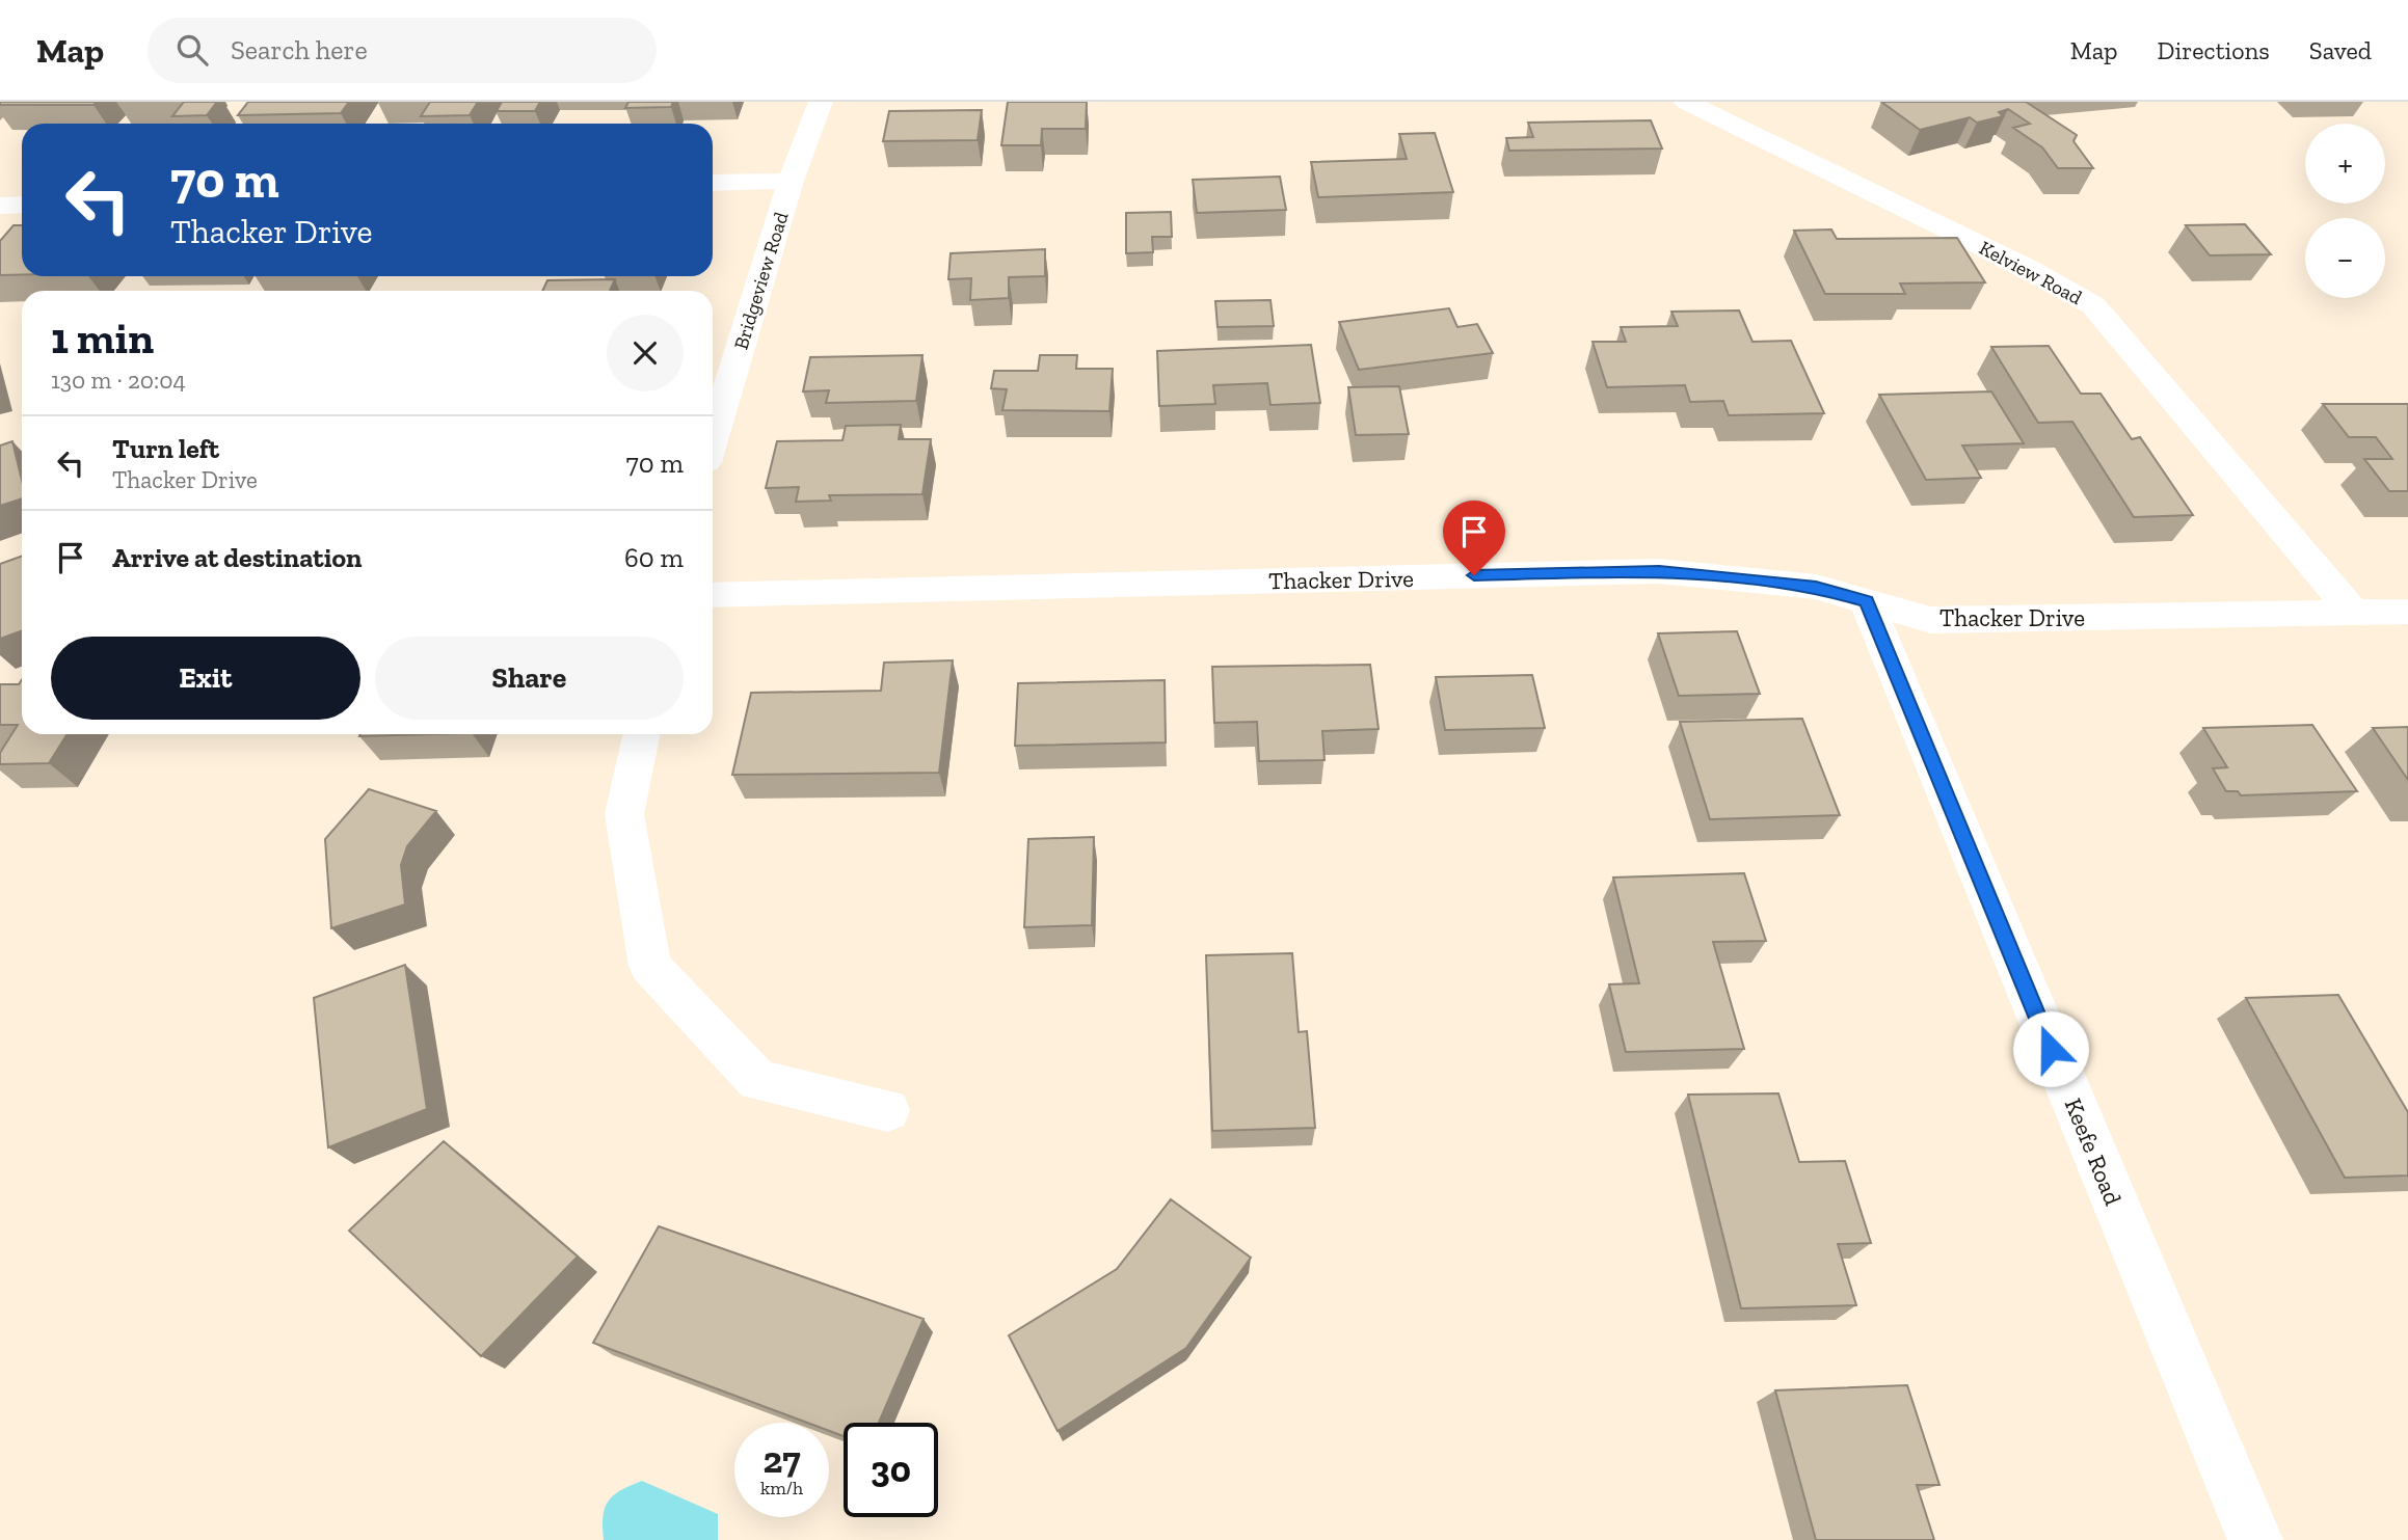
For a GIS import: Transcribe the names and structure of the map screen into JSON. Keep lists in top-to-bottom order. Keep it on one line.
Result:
{"streets":{"street":["Kelview Road","Bridgeview Road","Thacker Drive","Keefe Road"]},"crossings":[["Kelview Road","Thacker Drive"],["Thacker Drive","Keefe Road"]],"page":{"header":"Map","search":"Search here","nav":["Map","Directions","Saved"],"map_buttons":["+","−"],"turn":["70 m","Thacker Drive"],"heading":["1 min","130 m · 20:04"],"list":[{"name":"Turn left","note":"Thacker Drive","value":"70 m"},{"name":"Arrive at destination","value":"60 m"}],"buttons":["Exit","Share"],"speed":"27 km/h","limit":"30"}}
